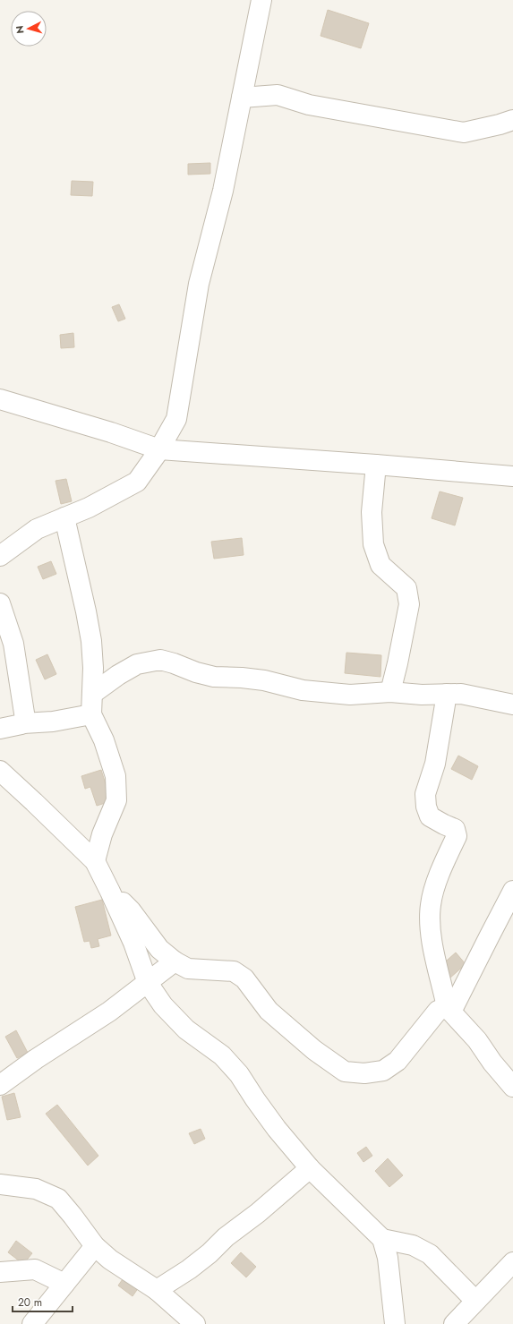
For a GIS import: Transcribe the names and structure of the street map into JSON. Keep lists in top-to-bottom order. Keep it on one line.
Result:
{"scale_bar":"20 m","north":"left"}
